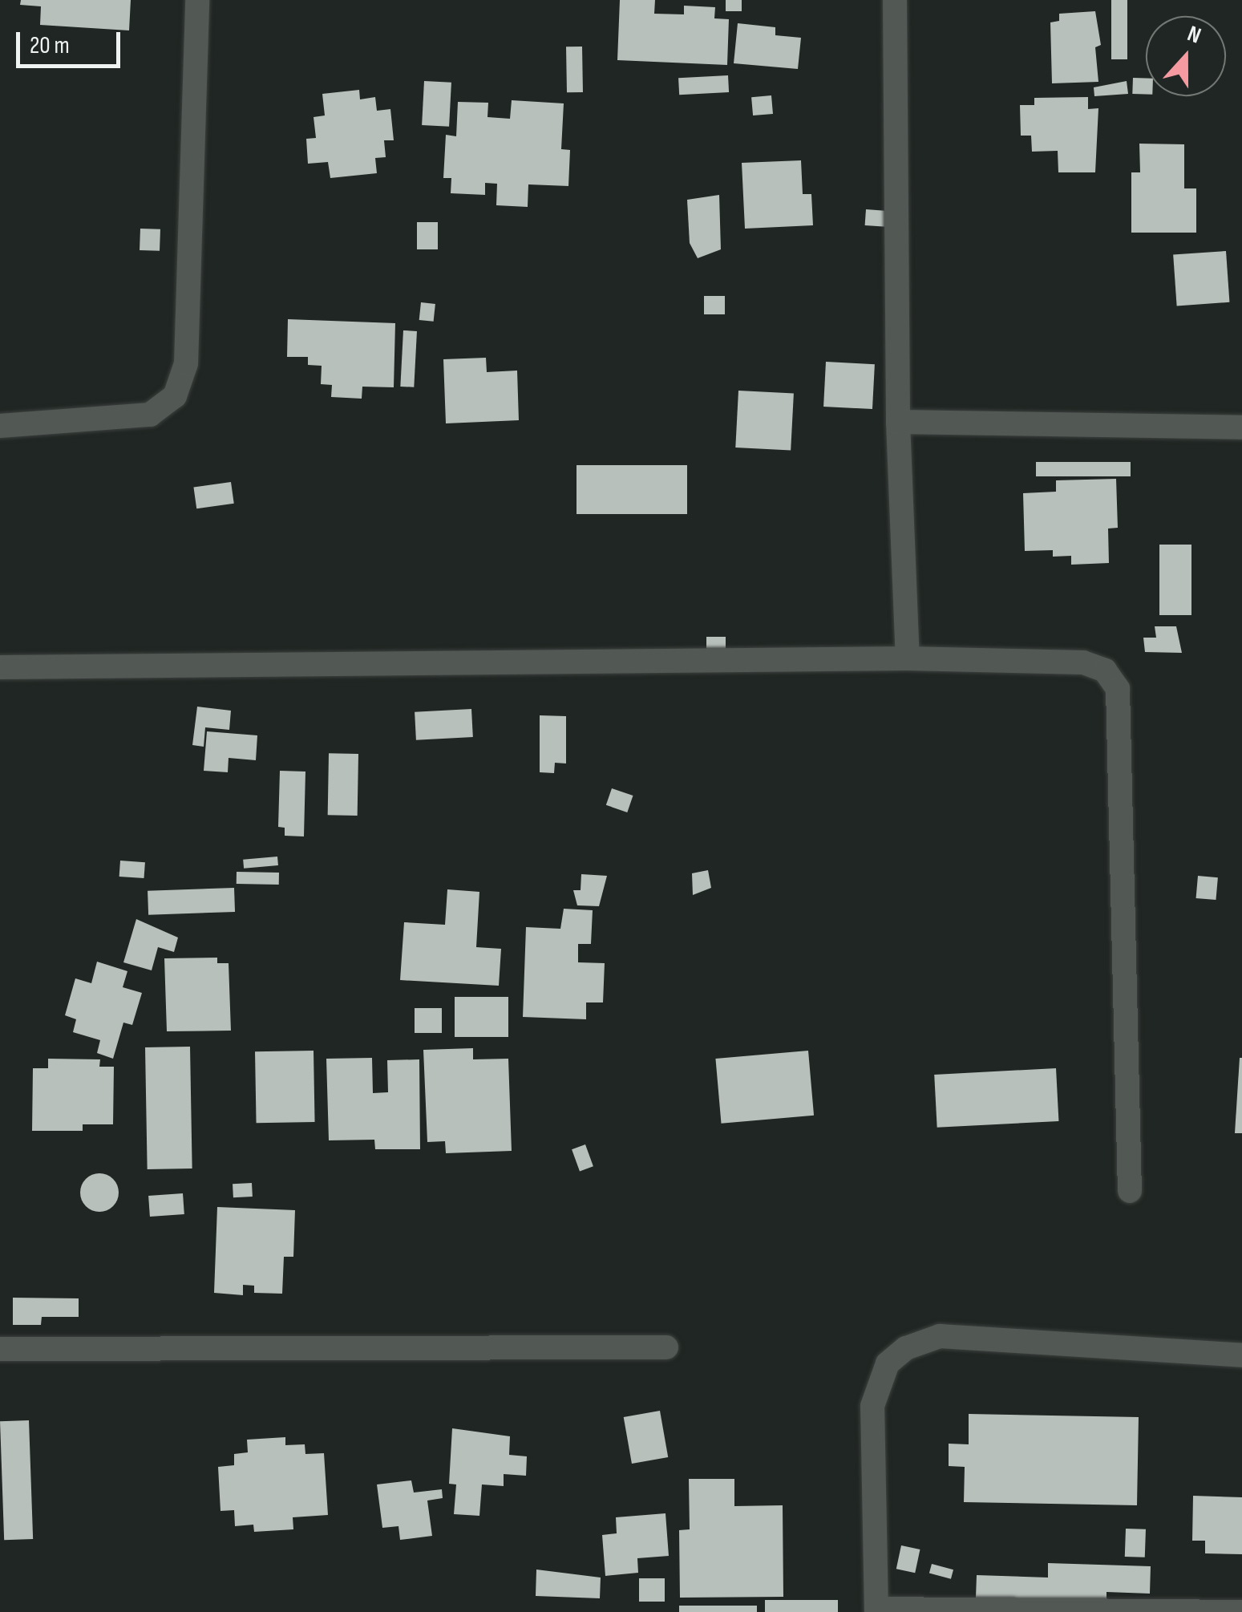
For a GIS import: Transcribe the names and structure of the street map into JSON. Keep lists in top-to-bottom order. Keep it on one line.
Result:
{"scale_bar":"20 m","north":"top"}
